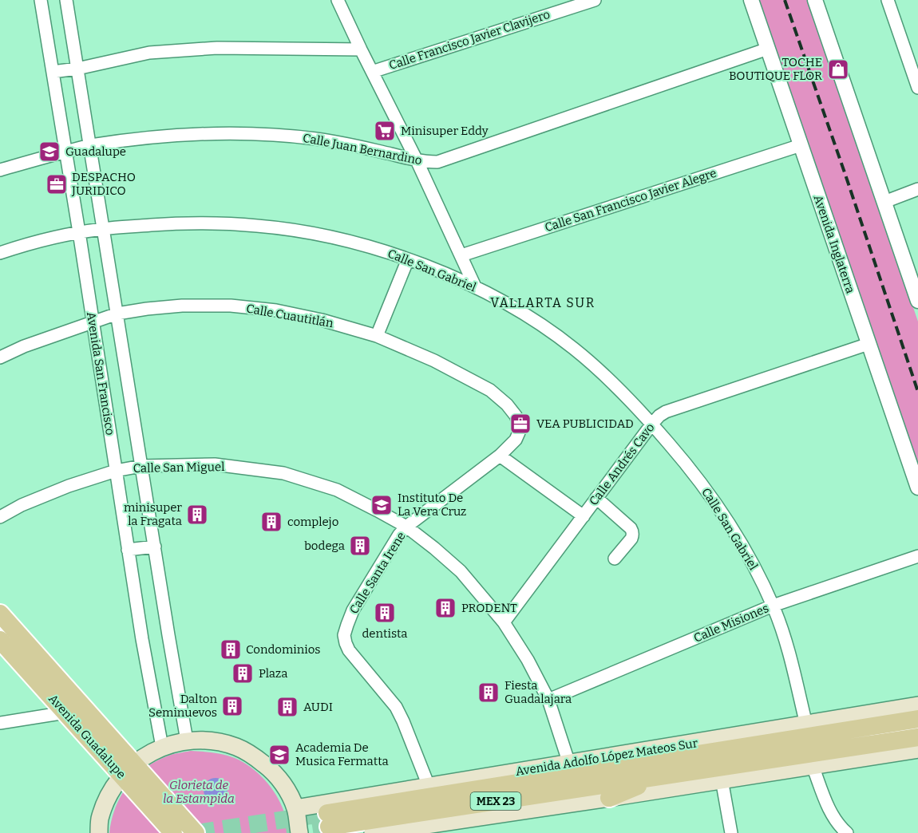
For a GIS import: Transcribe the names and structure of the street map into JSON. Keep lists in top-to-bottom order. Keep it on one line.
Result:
{"streets":{"main road":["Avenida Guadalupe","Avenida Adolfo López Mateos Sur","MEX 23"],"street":["Calle Francisco Javier Clavijero","Calle Juan Bernardino","Calle San Francisco Javier Alegre","Avenida Inglaterra","Calle San Gabriel","Calle Cuautitlán","Avenida San Francisco","Calle Andrés Cavo","Calle San Miguel","Calle Santa Irene","Calle Misiones"]},"crossings":[["Calle Juan Bernardino","Avenida Inglaterra"],["Calle Juan Bernardino","Avenida San Francisco"],["Calle San Francisco Javier Alegre","Avenida Inglaterra"],["Avenida Inglaterra","Calle Andrés Cavo"],["Calle San Gabriel","Avenida San Francisco"],["Calle San Gabriel","Calle Andrés Cavo"],["Calle San Gabriel","Calle Misiones"],["Calle San Gabriel","Avenida Adolfo López Mateos Sur"],["Calle Cuautitlán","Avenida San Francisco"],["Calle Cuautitlán","Calle Santa Irene"],["Avenida San Francisco","Calle San Miguel"],["Calle Andrés Cavo","Calle San Miguel"],["Calle San Miguel","Calle Santa Irene"],["Calle San Miguel","Calle Misiones"],["Calle San Miguel","Avenida Adolfo López Mateos Sur"],["Calle Santa Irene","Avenida Adolfo López Mateos Sur"]],"districts":["VALLARTA SUR"],"parks":["Glorieta de la Estampida"],"places":{"shop":["TOCHE BOUTIQUE FLOR"],"supermarket":["Minisuper Eddy"],"school or university":["Guadalupe","Instituto De La Vera Cruz","Academia De Musica Fermatta"],"office":["DESPACHO JURIDICO","VEA PUBLICIDAD"],"building":["minisuper la Fragata","complejo","bodega","PRODENT","dentista","Condominios","Plaza","Fiesta Guadalajara","Dalton Seminuevos","AUDI"]}}
